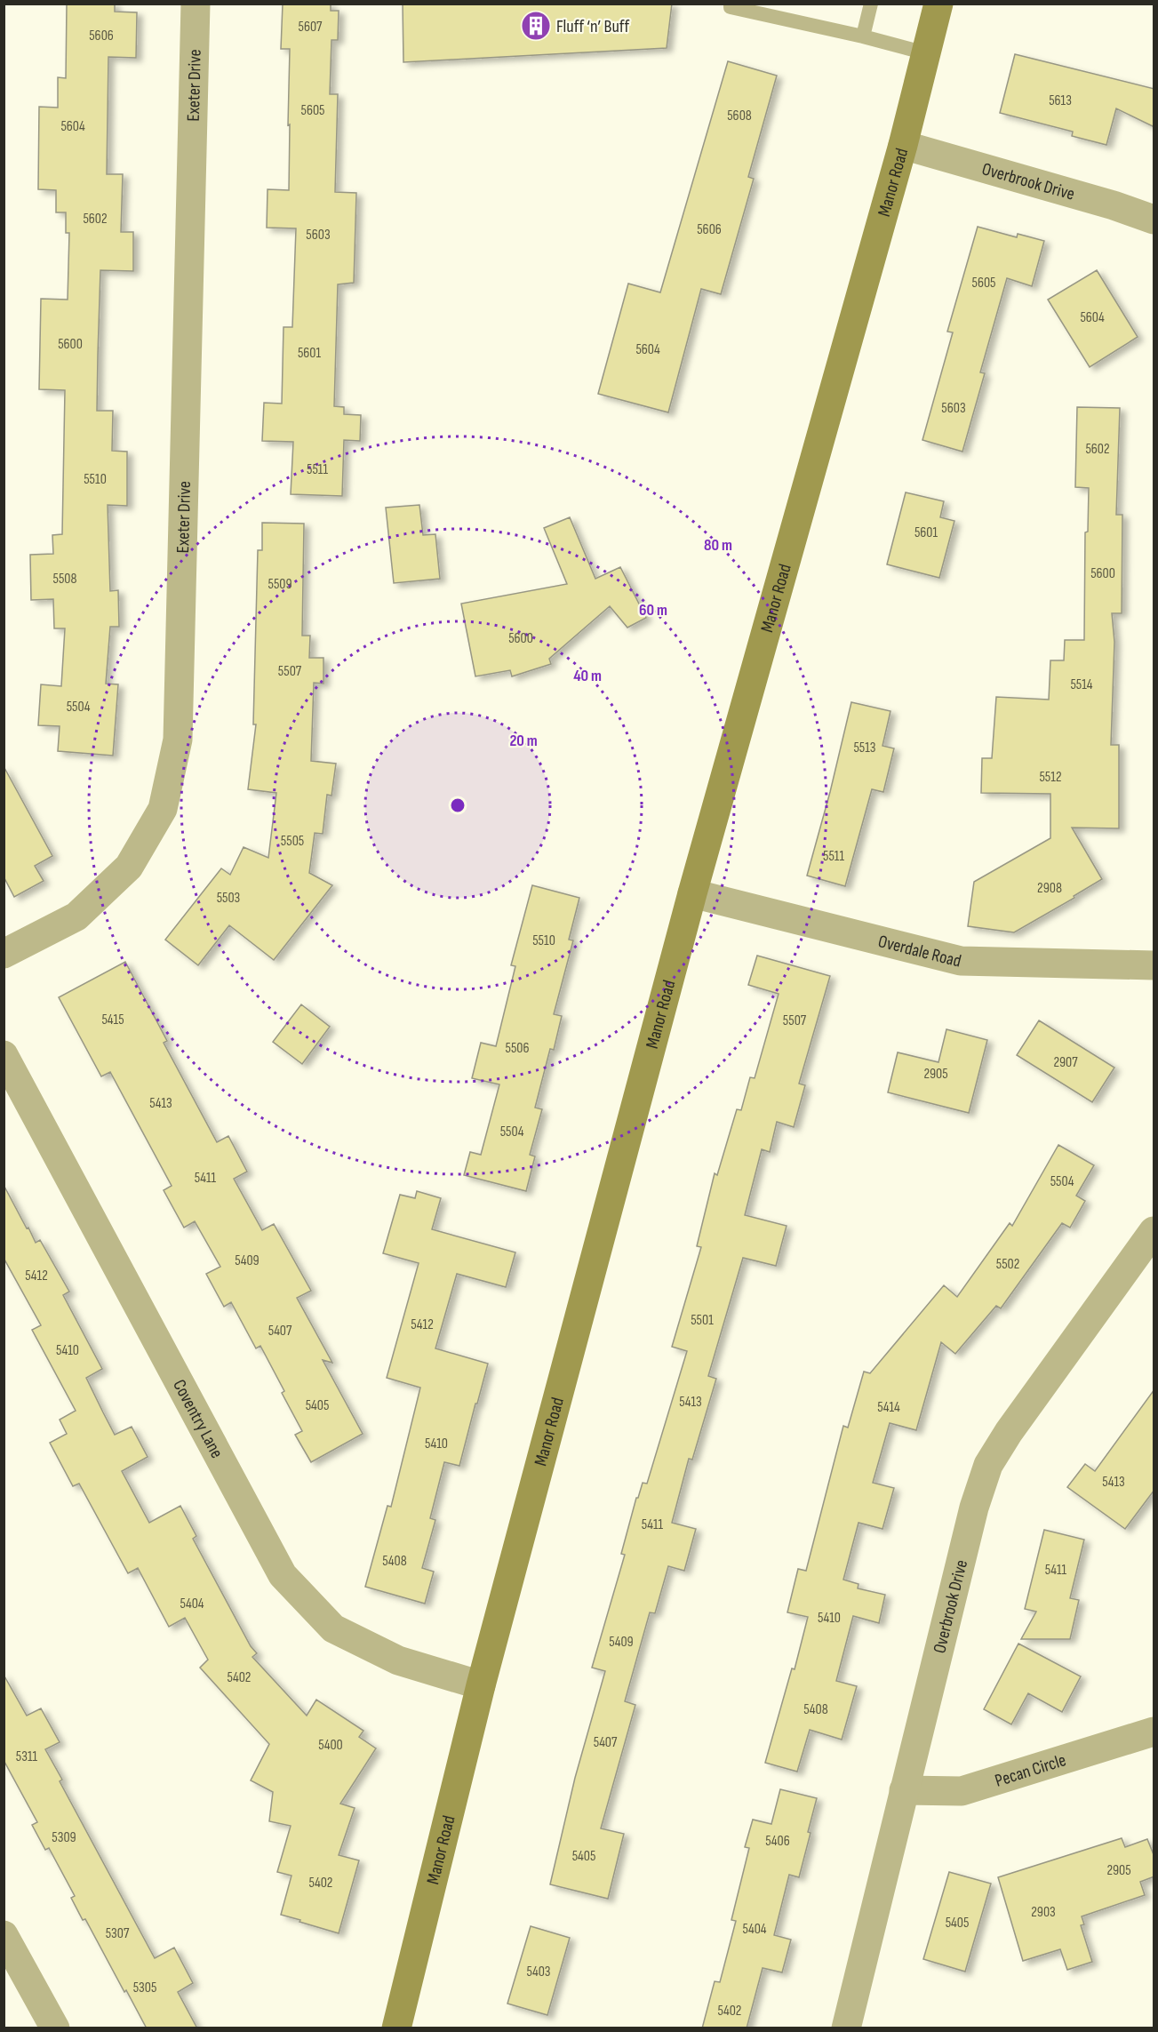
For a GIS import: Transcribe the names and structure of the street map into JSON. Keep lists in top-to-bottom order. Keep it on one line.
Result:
{"streets":{"main road":["Manor Road"],"street":["Exeter Drive","Overbrook Drive","Overdale Road","Coventry Lane","Pecan Circle"]},"crossings":[["Overbrook Drive","Manor Road"],["Overbrook Drive","Pecan Circle"],["Manor Road","Overdale Road"],["Manor Road","Coventry Lane"]],"places":{"building":["Fluff ‘n’ Buff"]},"house_numbers":["5607","5606","5613","5605","5608","5604","5602","5606","5603","5605","5604","5600","5604","5601","5603","5602","5511","5510","5601","5600","5508","5509","5600","5507","5514","5504","5513","5512","5505","5511","2908","5503","5510","5415","5507","5506","2907","2905","5413","5504","5411","5504","5409","5502","5412","5501","5412","5407","5410","5413","5405","5414","5410","5413","5411","5408","5411","5404","5410","5409","5402","5408","5407","5400","5311","5309","5406","5405","2905","5402","2903","5405","5404","5307","5403","5305","5402"],"rings":["80 m","60 m","40 m","20 m"]}
